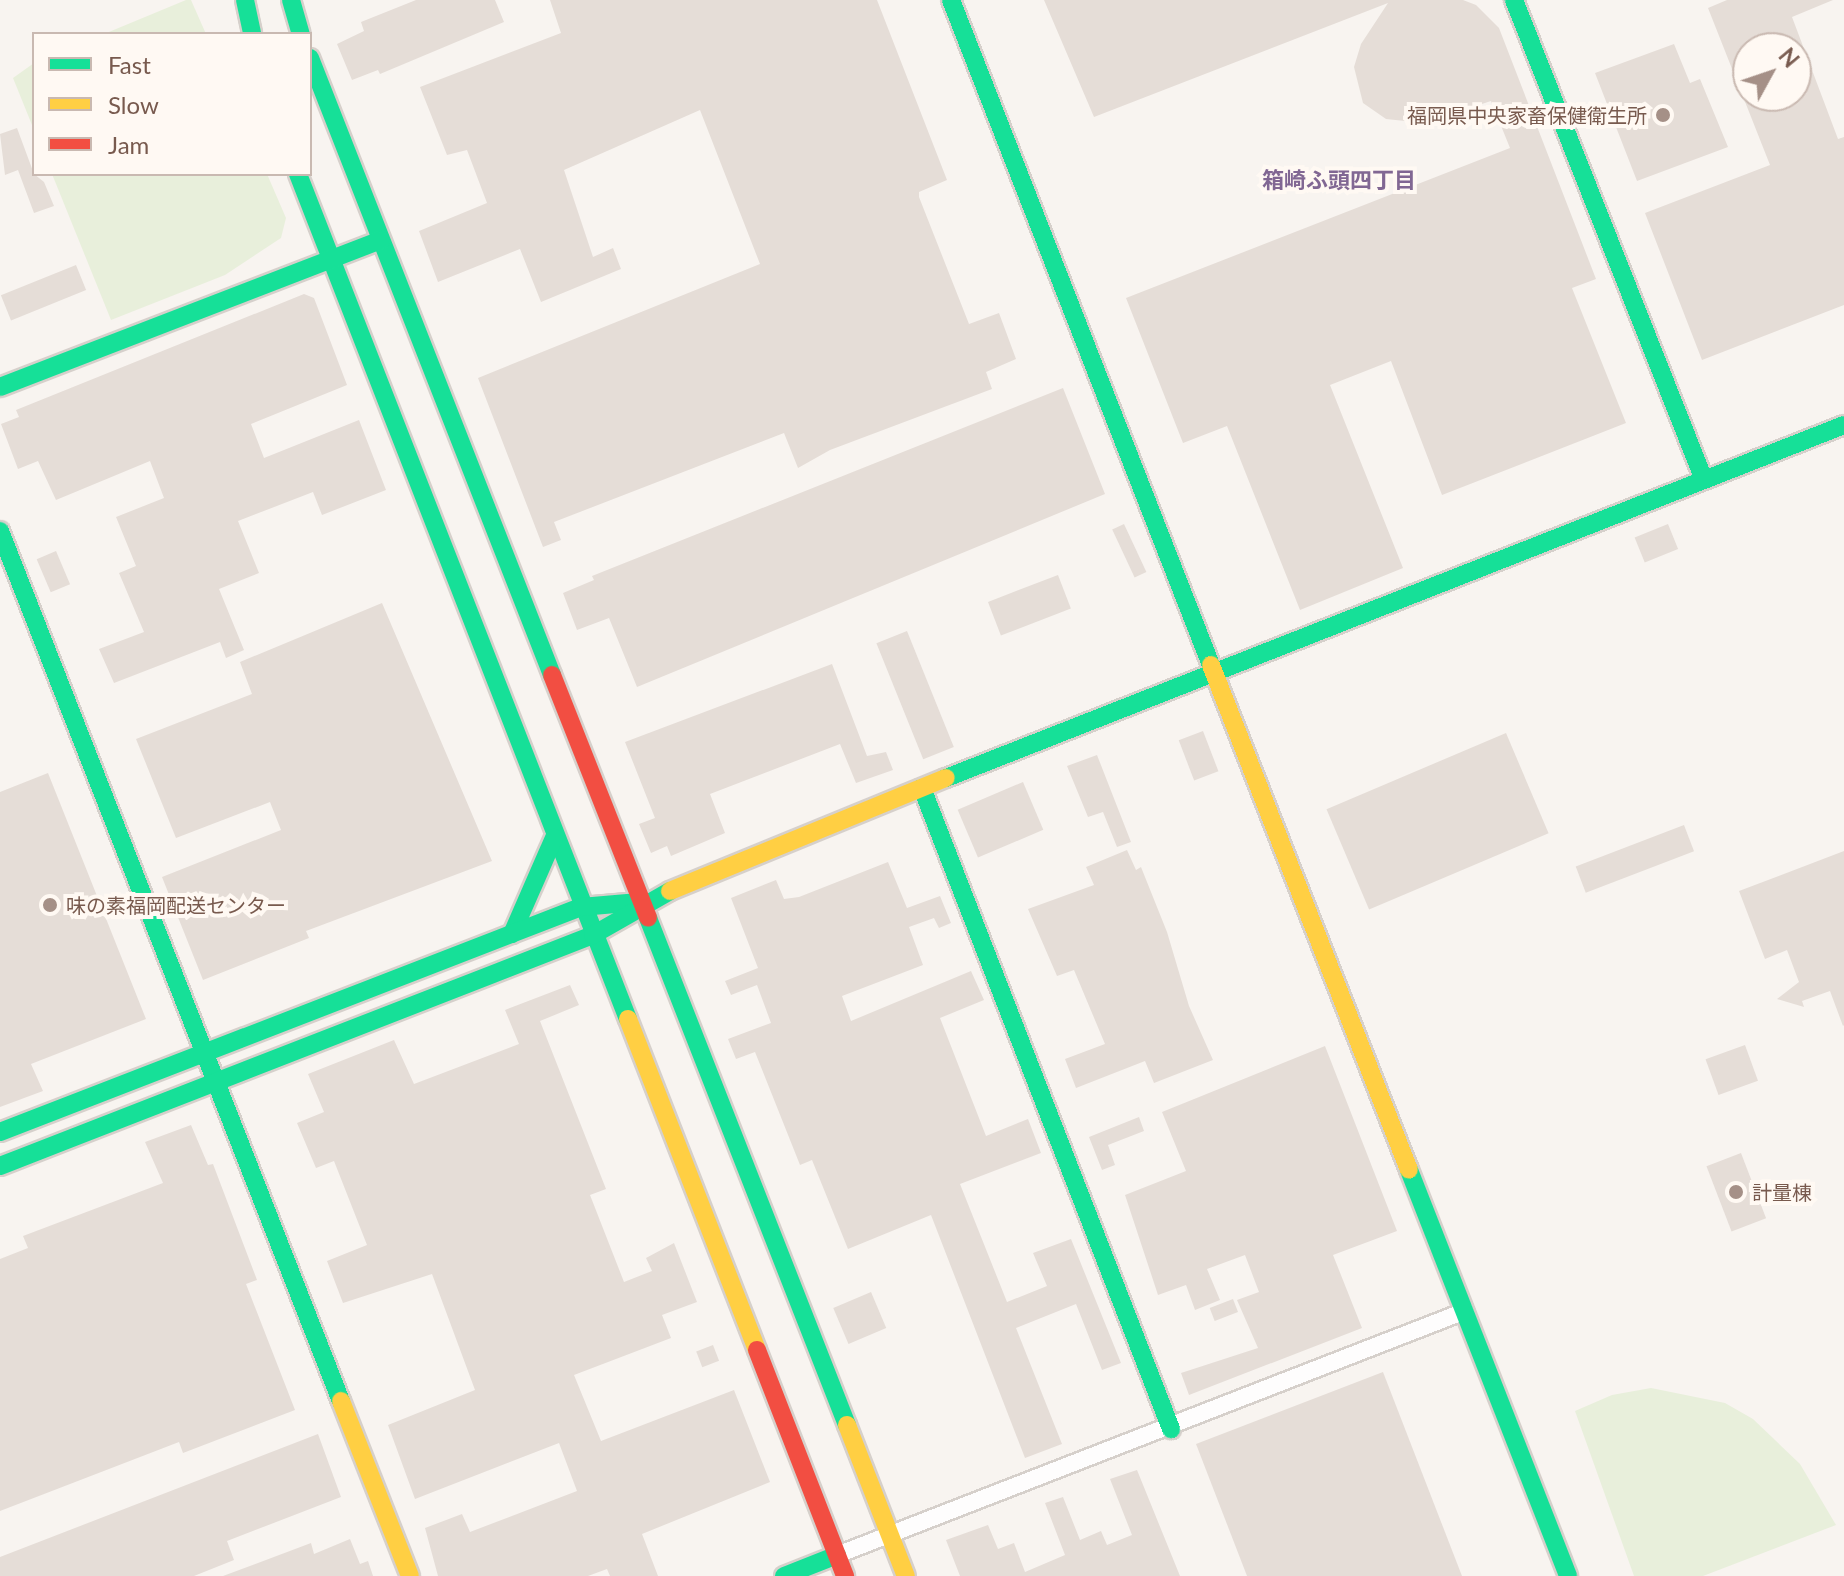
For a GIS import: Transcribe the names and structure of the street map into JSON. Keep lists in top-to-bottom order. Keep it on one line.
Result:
{"districts":["箱崎ふ頭四丁目"],"places":["福岡県中央家畜保健衛生所","味の素福岡配送センター","計量棟"],"legend":["Fast","Slow","Jam"],"north":"top right"}
